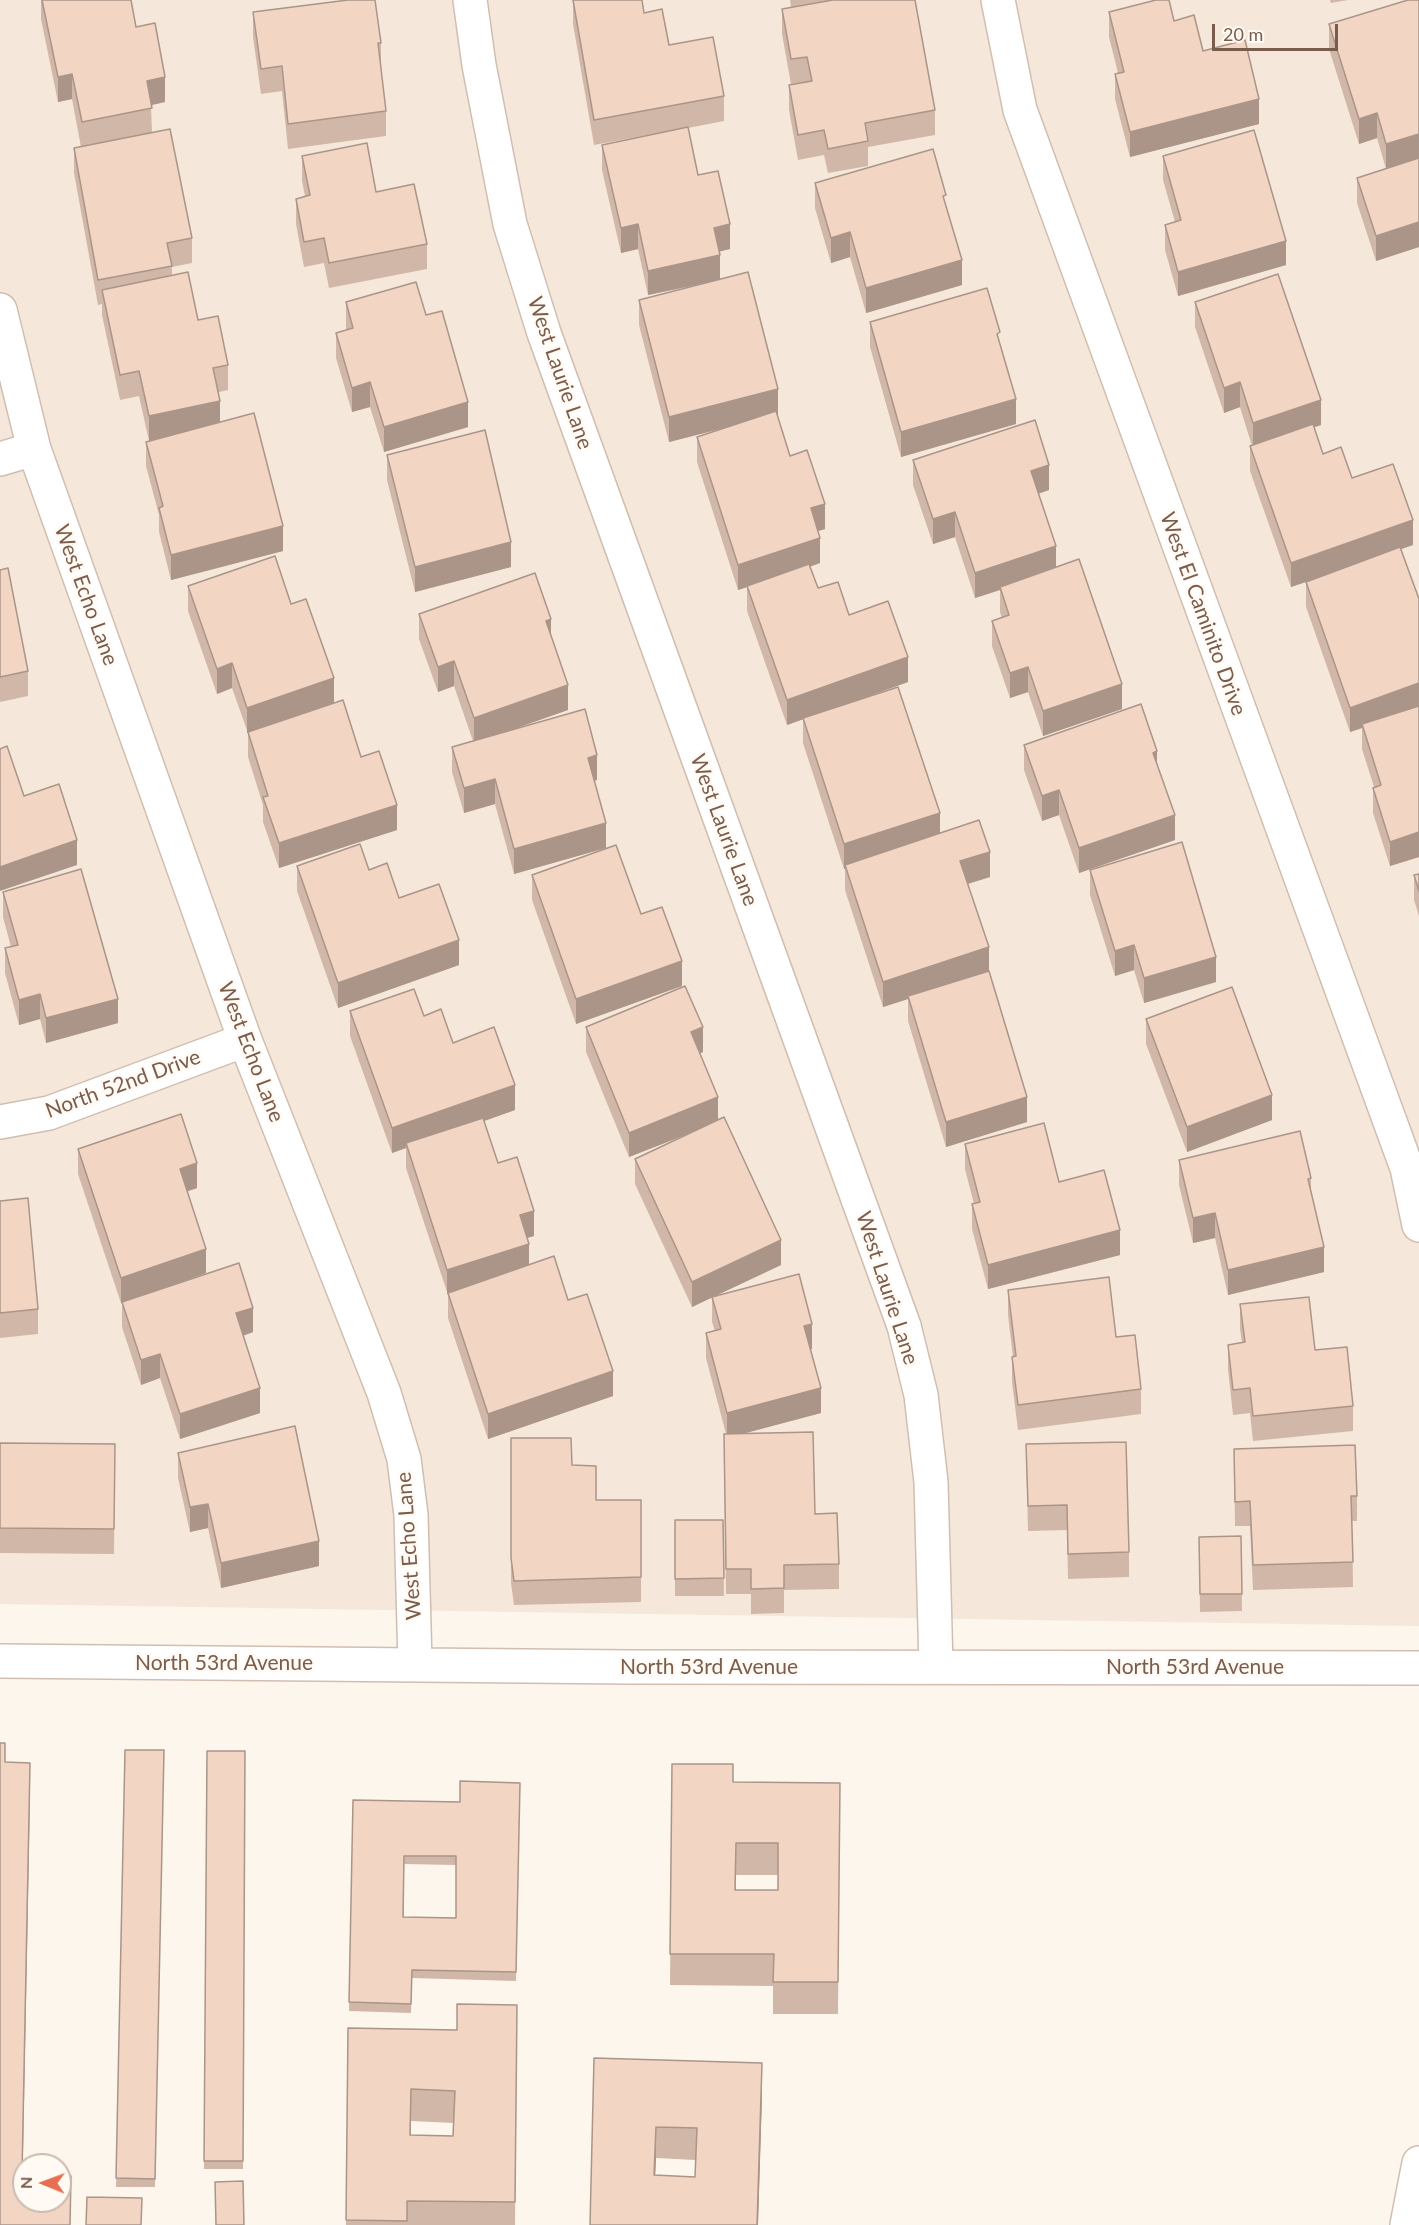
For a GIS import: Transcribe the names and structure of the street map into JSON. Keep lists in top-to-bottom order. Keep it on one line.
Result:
{"streets":{"street":["West Laurie Lane","West Echo Lane","West El Caminito Drive","North 52nd Drive","North 53rd Avenue"]},"crossings":[["West Laurie Lane","North 53rd Avenue"],["West Echo Lane","North 52nd Drive"],["West Echo Lane","North 53rd Avenue"]],"scale_bar":"20 m","north":"left"}
